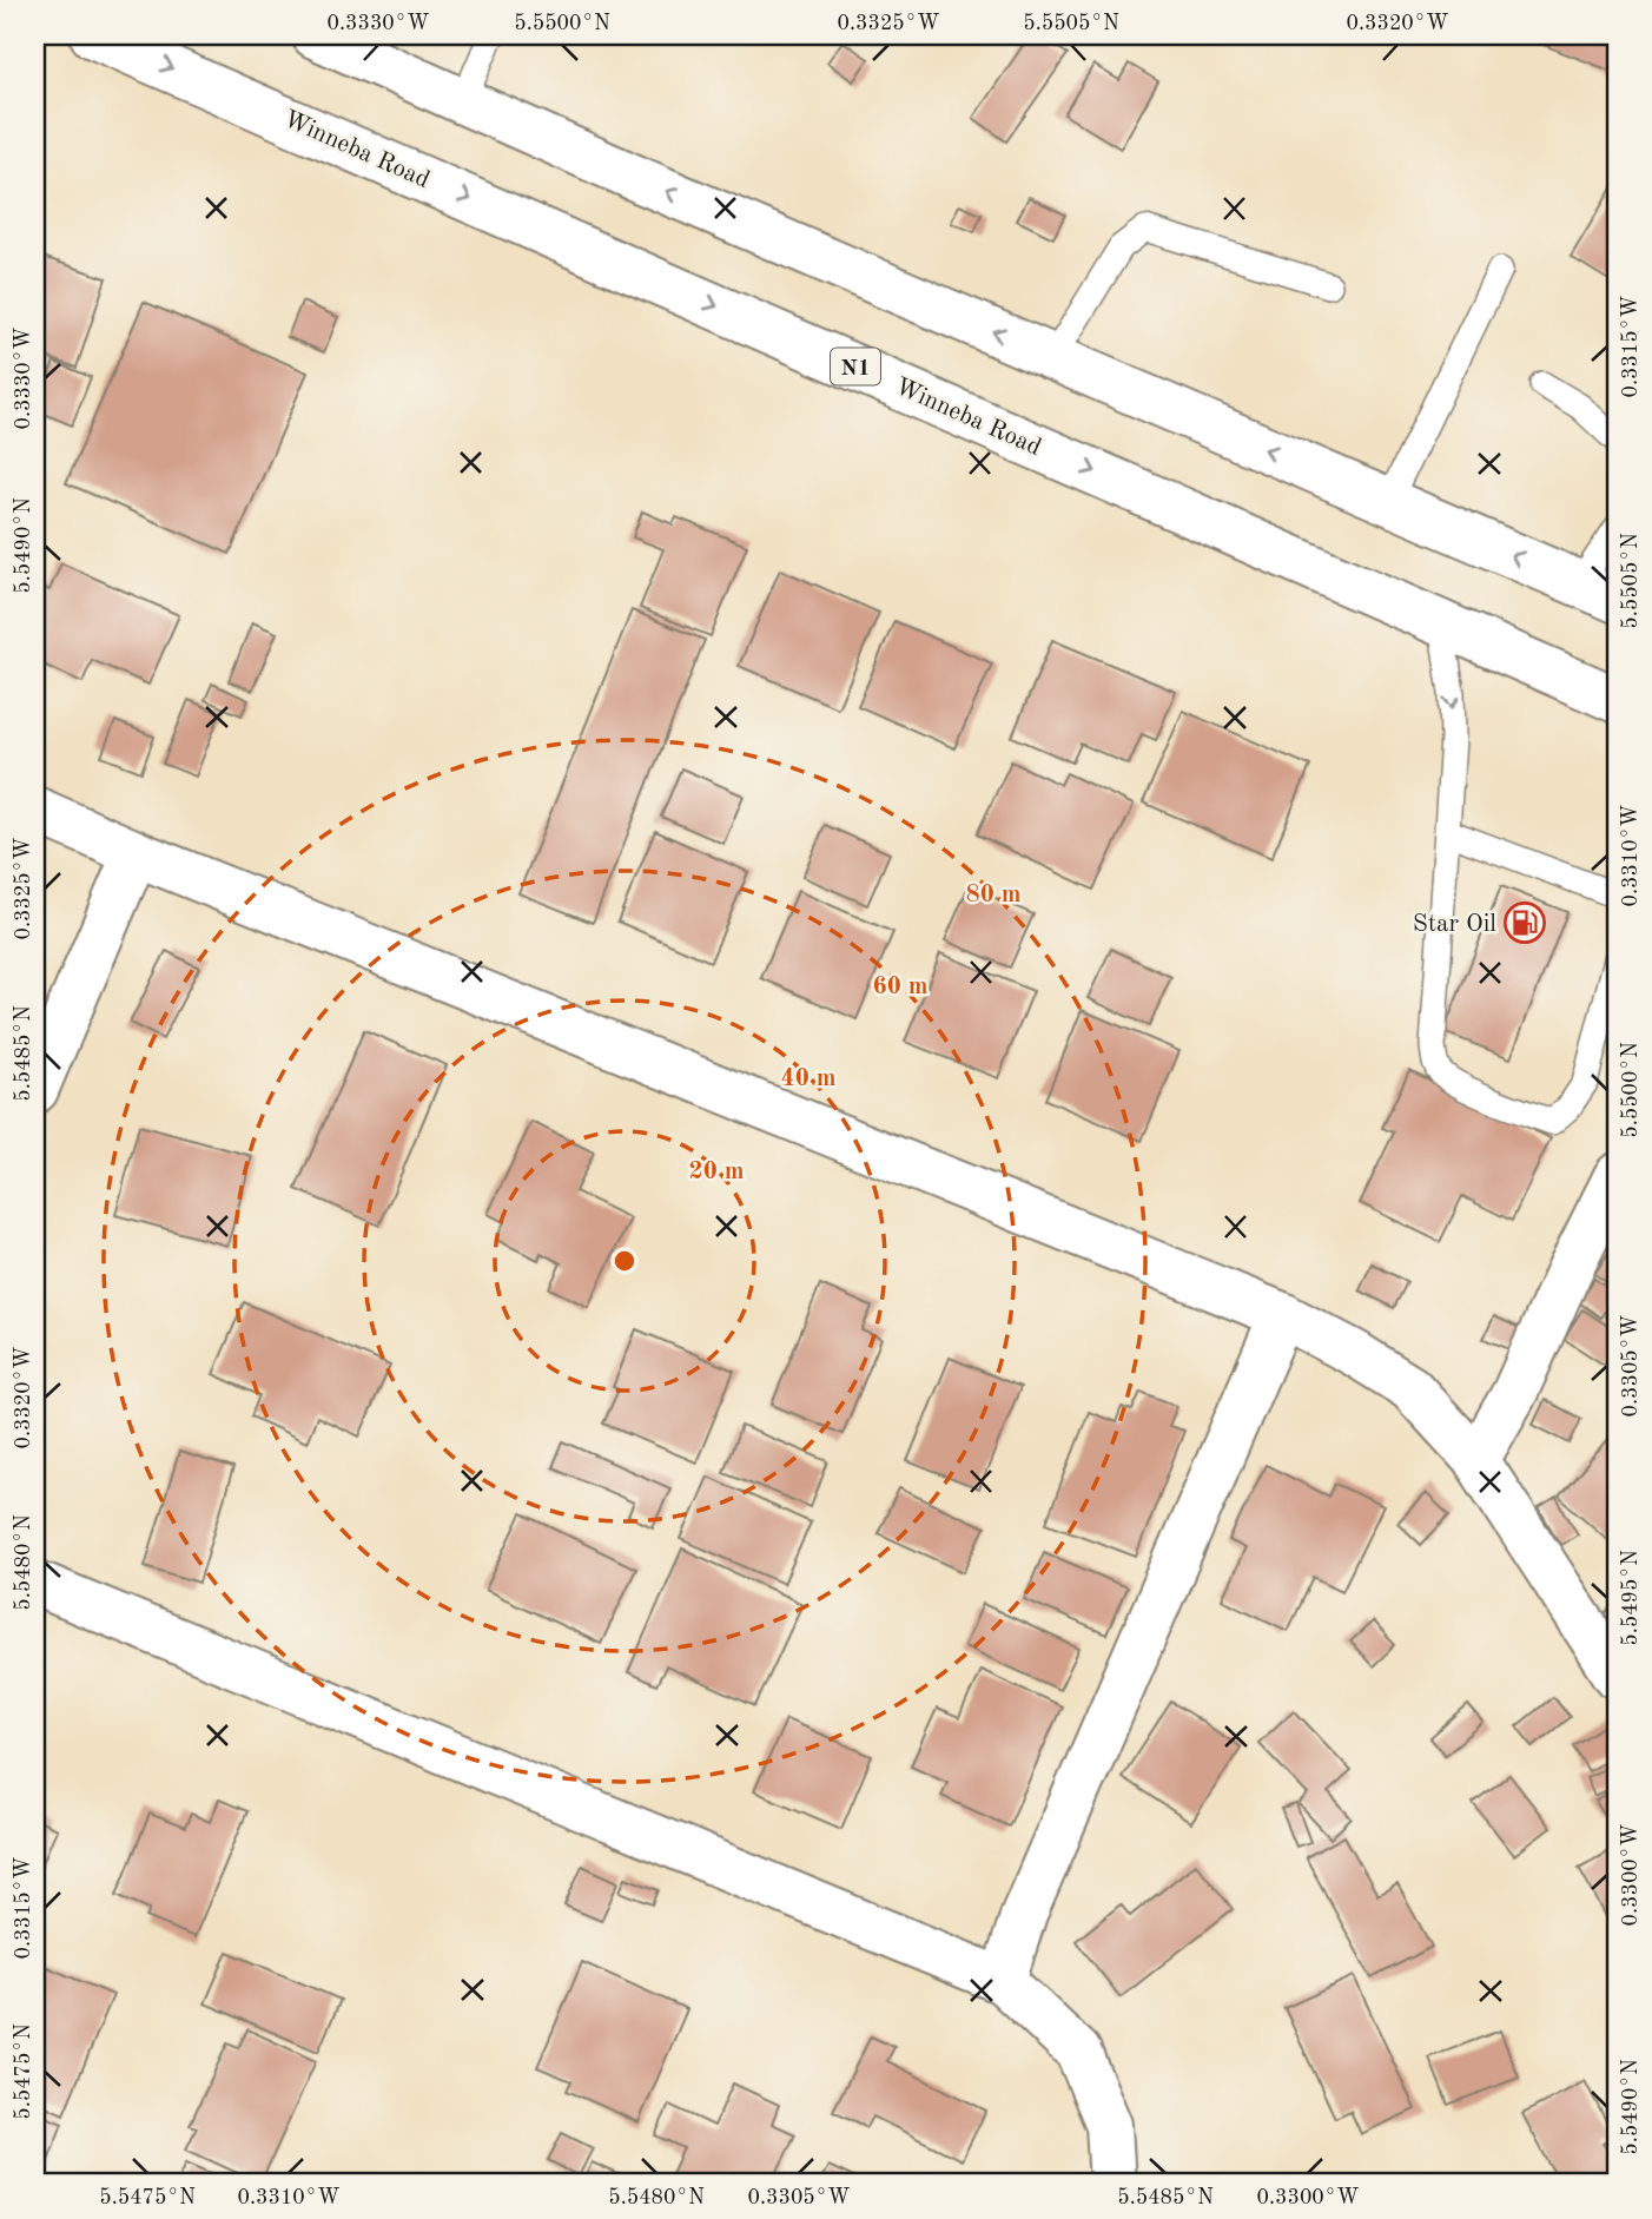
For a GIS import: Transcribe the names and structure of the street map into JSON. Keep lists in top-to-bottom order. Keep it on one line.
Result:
{"streets":{"main road":["Winneba Road","N1"]},"places":{"fuel station":["Star Oil"]},"coordinates":["0.3330°W","5.5500°N","0.3325°W","5.5505°N","0.3320°W","0.3315°W","5.5490°N","0.3310°W","5.5485°N","0.3305°W","5.5480°N","5.5495°N","0.3300°W","5.5475°N"],"rings":["80 m","60 m","40 m","20 m"]}
